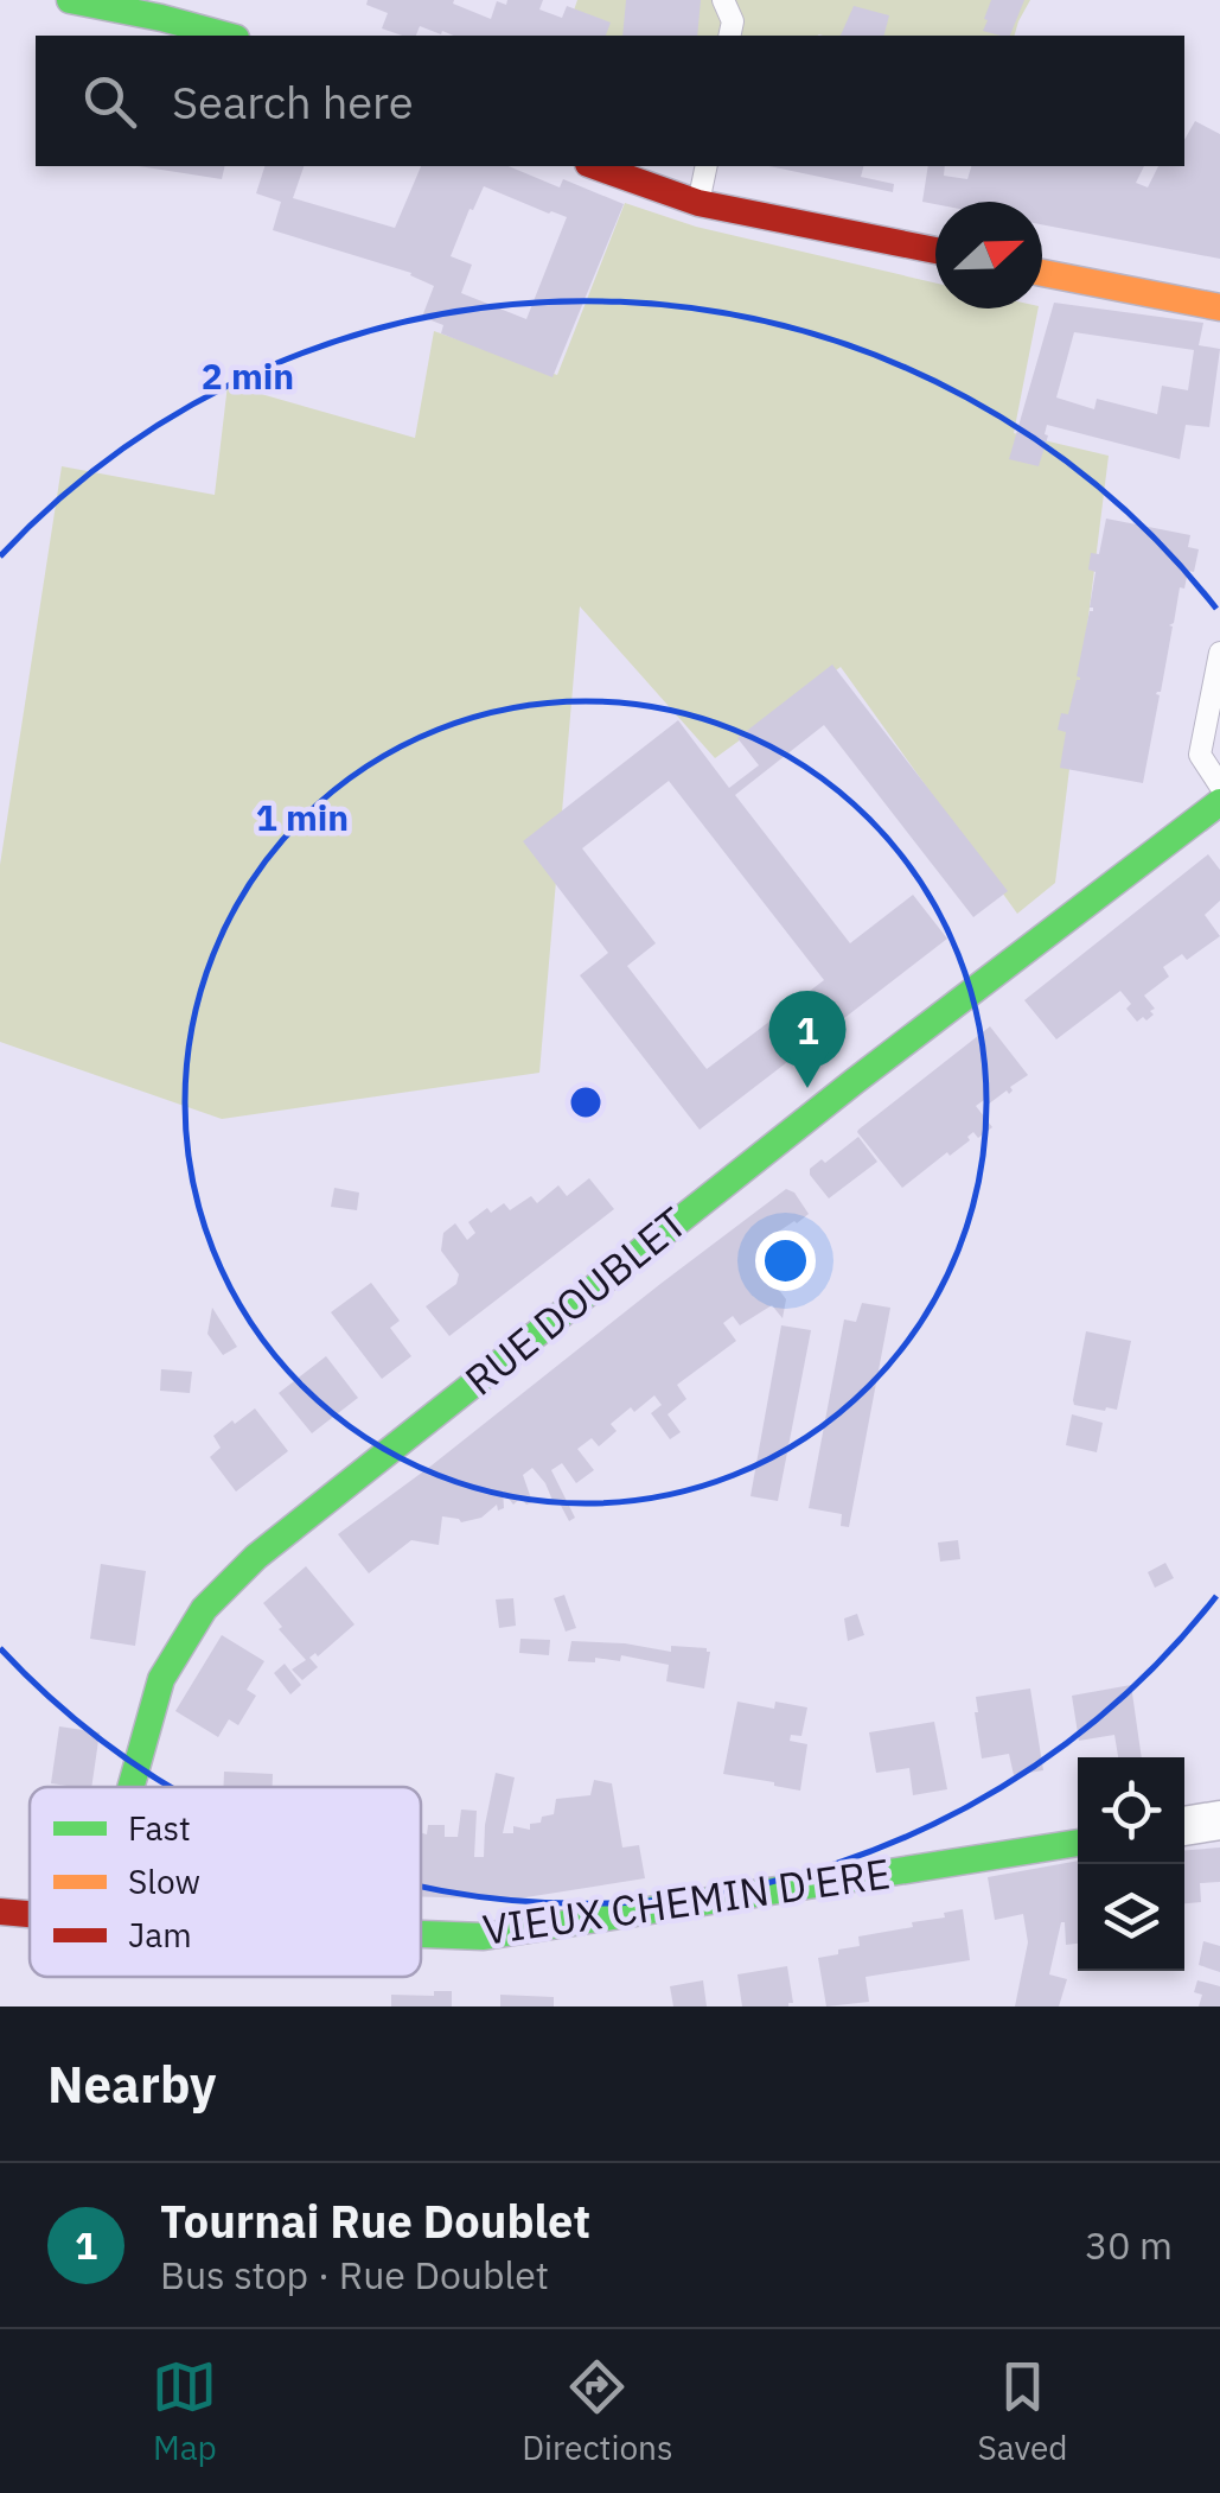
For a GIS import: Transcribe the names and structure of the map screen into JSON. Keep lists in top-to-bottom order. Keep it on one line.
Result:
{"streets":{"street":["RUE DOUBLET","VIEUX CHEMIN D'ERE"]},"legend":["Fast","Slow","Jam"],"north":"right","page":{"search":"Search here","pins":"1","heading":"Nearby","list":[{"mark":"1","name":"Tournai Rue Doublet","note":"Bus stop · Rue Doublet","value":"30 m"}],"nav":["Map","Directions","Saved"]},"rings":["2 min","1 min"]}
